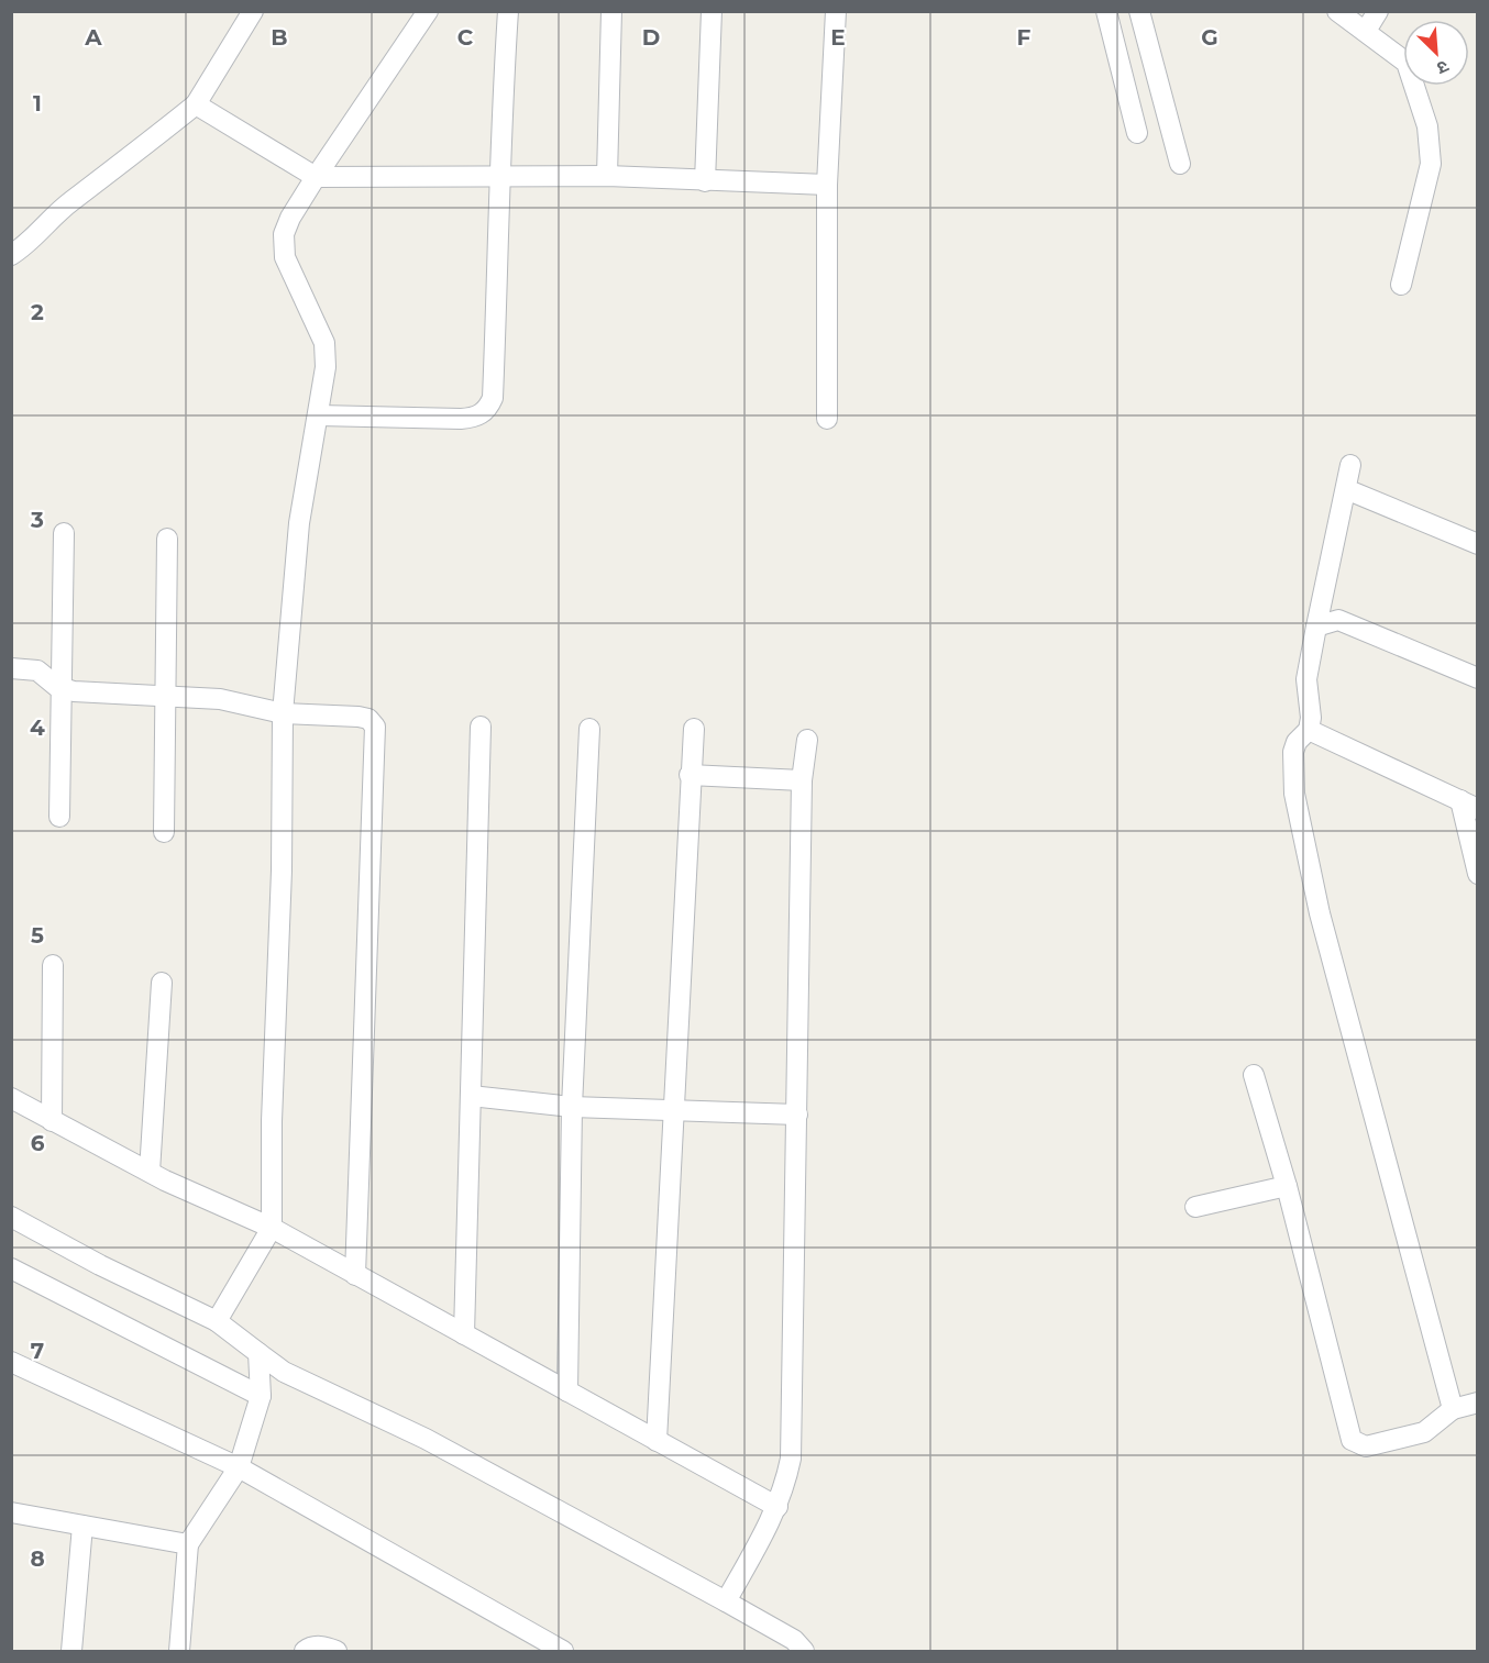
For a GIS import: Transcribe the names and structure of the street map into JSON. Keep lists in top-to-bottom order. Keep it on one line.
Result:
{"north":"bottom right","grid":{"columns":["A","B","C","D","E","F","G"],"rows":["1","2","3","4","5","6","7","8"]}}
